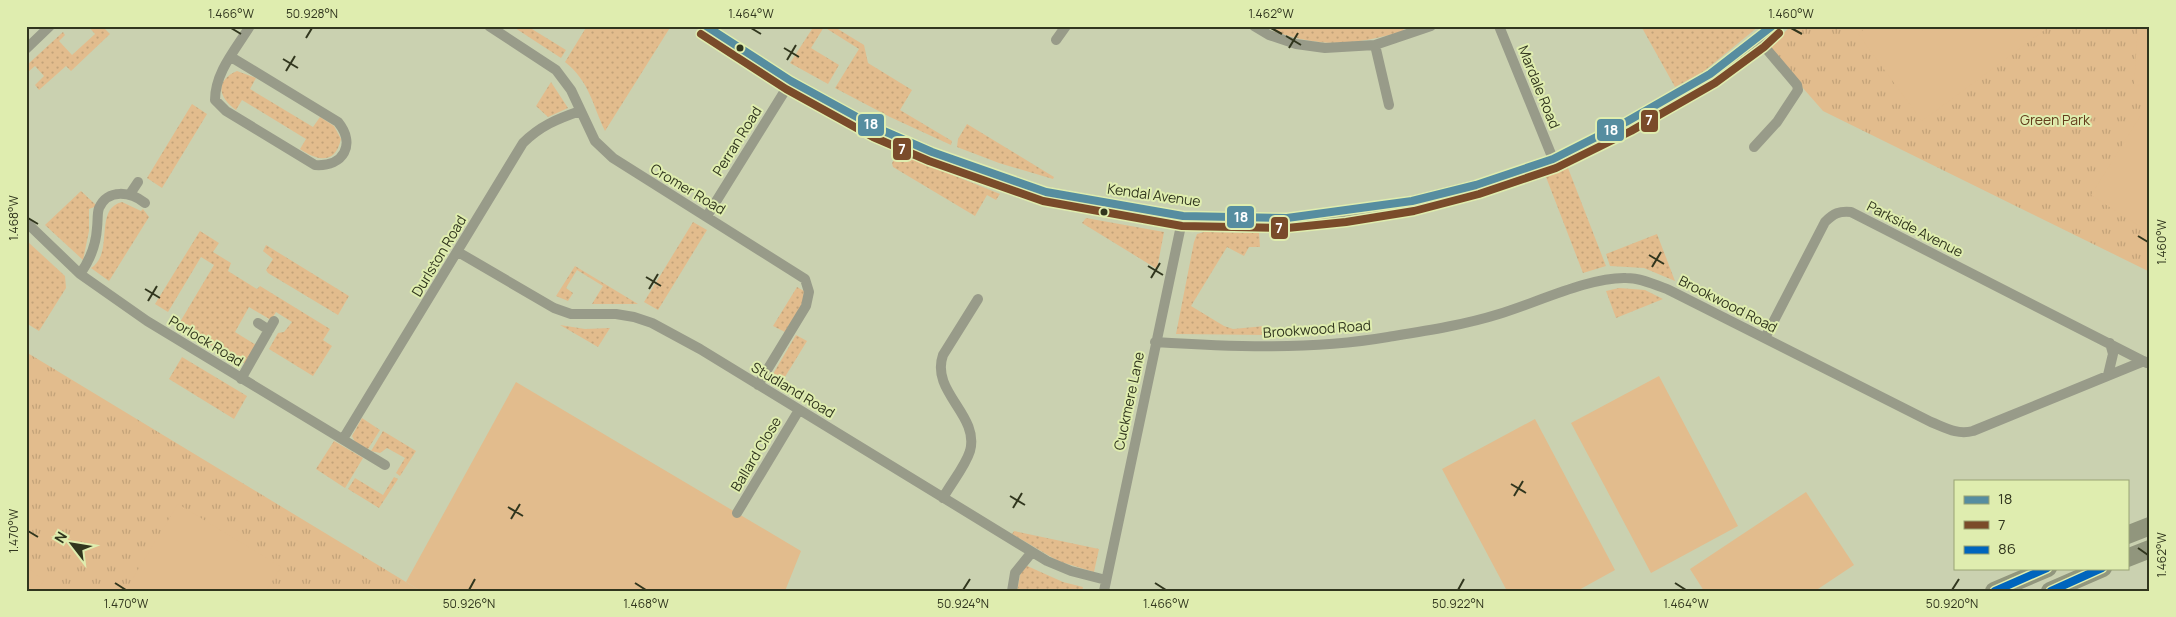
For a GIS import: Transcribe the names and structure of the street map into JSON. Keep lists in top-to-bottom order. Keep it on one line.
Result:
{"streets":{"street":["Mardale Road","Perran Road","Cromer Road","Kendal Avenue","Parkside Avenue","Durlston Road","Brookwood Road","Porlock Road","Studland Road","Cuckmere Lane","Ballard Close"]},"crossings":[["Mardale Road","Kendal Avenue"],["Perran Road","Cromer Road"],["Perran Road","Kendal Avenue"],["Cromer Road","Durlston Road"],["Cromer Road","Studland Road"],["Kendal Avenue","Cuckmere Lane"],["Parkside Avenue","Brookwood Road"],["Durlston Road","Porlock Road"],["Durlston Road","Studland Road"],["Brookwood Road","Cuckmere Lane"],["Studland Road","Cuckmere Lane"],["Studland Road","Ballard Close"]],"parks":["Green Park"],"lines":["transit line 18","transit line 7","transit line 86"],"legend":["18","7","86"],"north":"top left","coordinates":["1.466°W","50.928°N","1.464°W","1.462°W","1.460°W","1.468°W","1.470°W","50.926°N","50.924°N","50.922°N","50.920°N"]}
